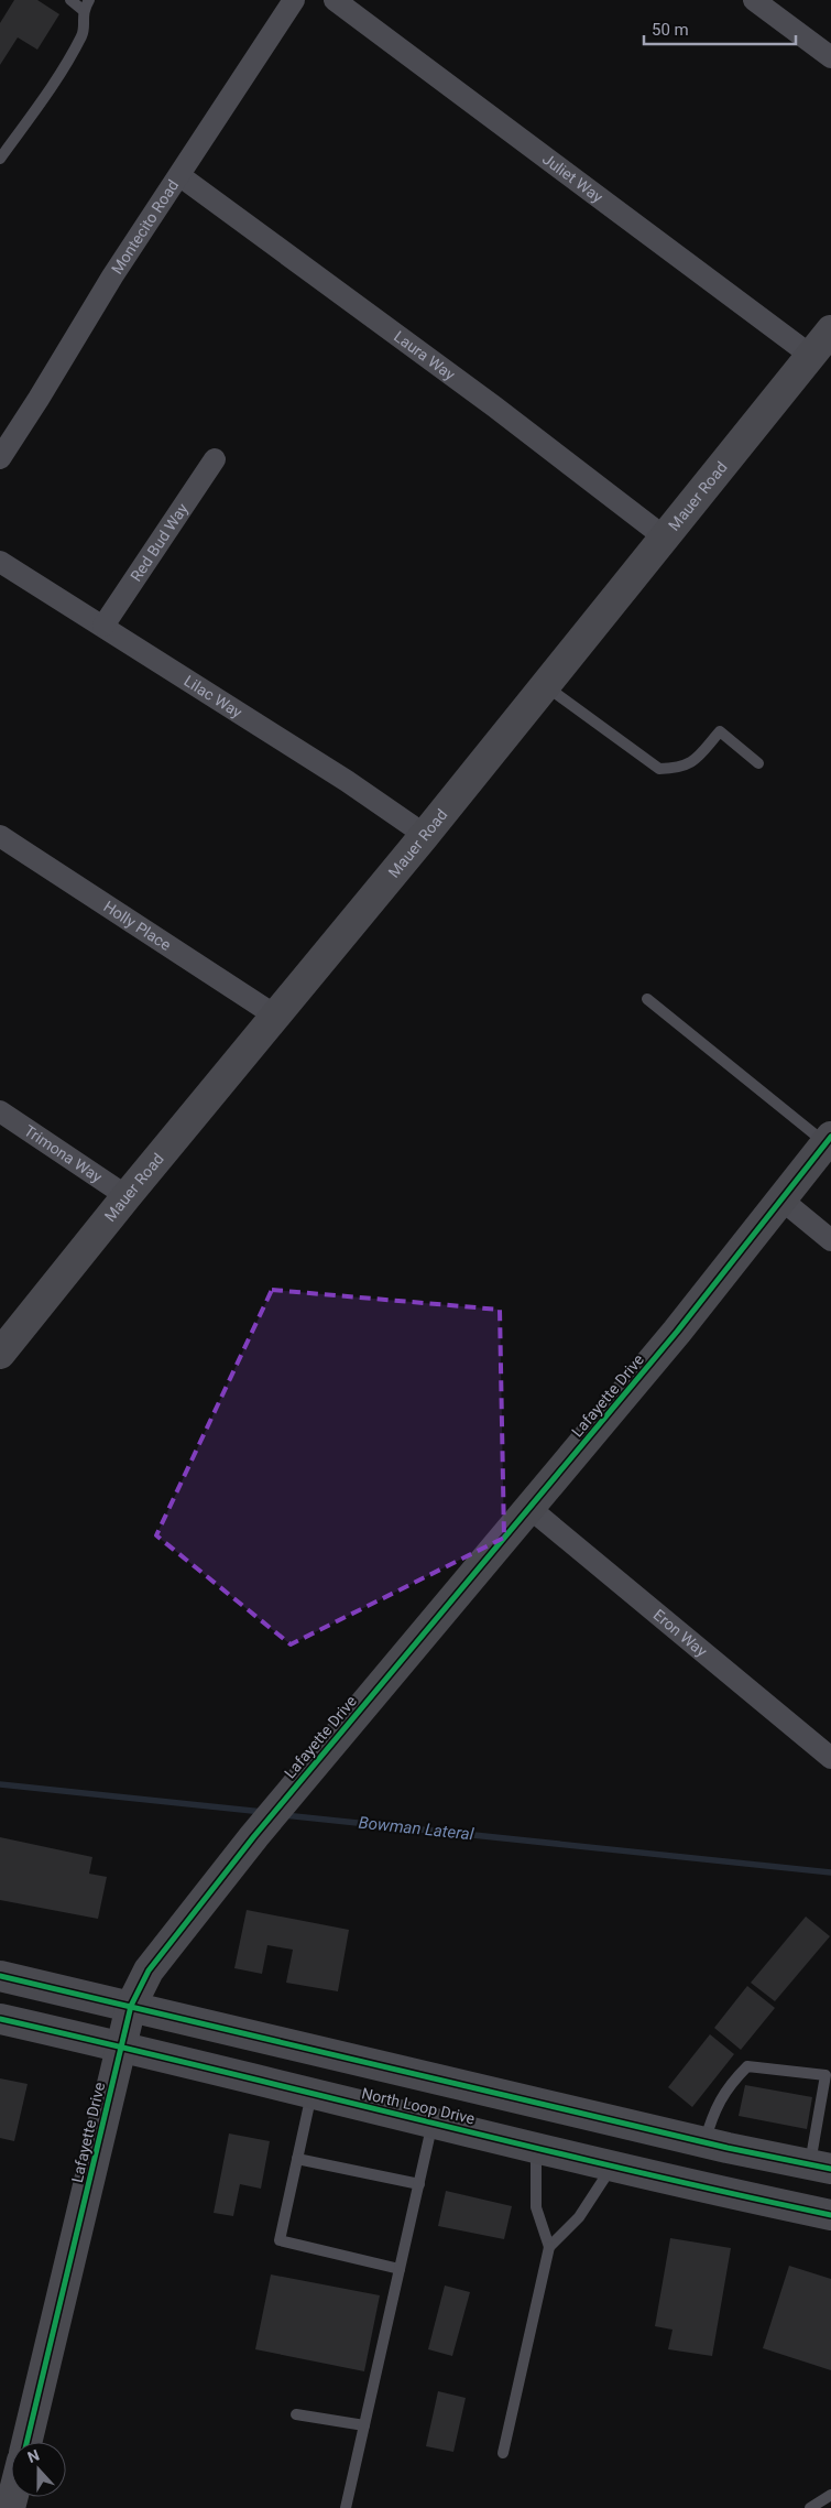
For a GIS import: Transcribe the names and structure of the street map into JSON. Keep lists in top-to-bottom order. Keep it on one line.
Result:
{"streets":{"street":["Juliet Way","Montecito Road","Laura Way","Mauer Road","Red Bud Way","Lilac Way","Holly Place","Trimona Way","Lafayette Drive","Eron Way","North Loop Drive"]},"crossings":[["Juliet Way","Mauer Road"],["Montecito Road","Laura Way"],["Laura Way","Mauer Road"],["Mauer Road","Lilac Way"],["Mauer Road","Holly Place"],["Mauer Road","Trimona Way"],["Red Bud Way","Lilac Way"],["Lafayette Drive","Eron Way"],["Lafayette Drive","North Loop Drive"]],"water":["Bowman Lateral"],"scale_bar":"50 m","north":"top"}
